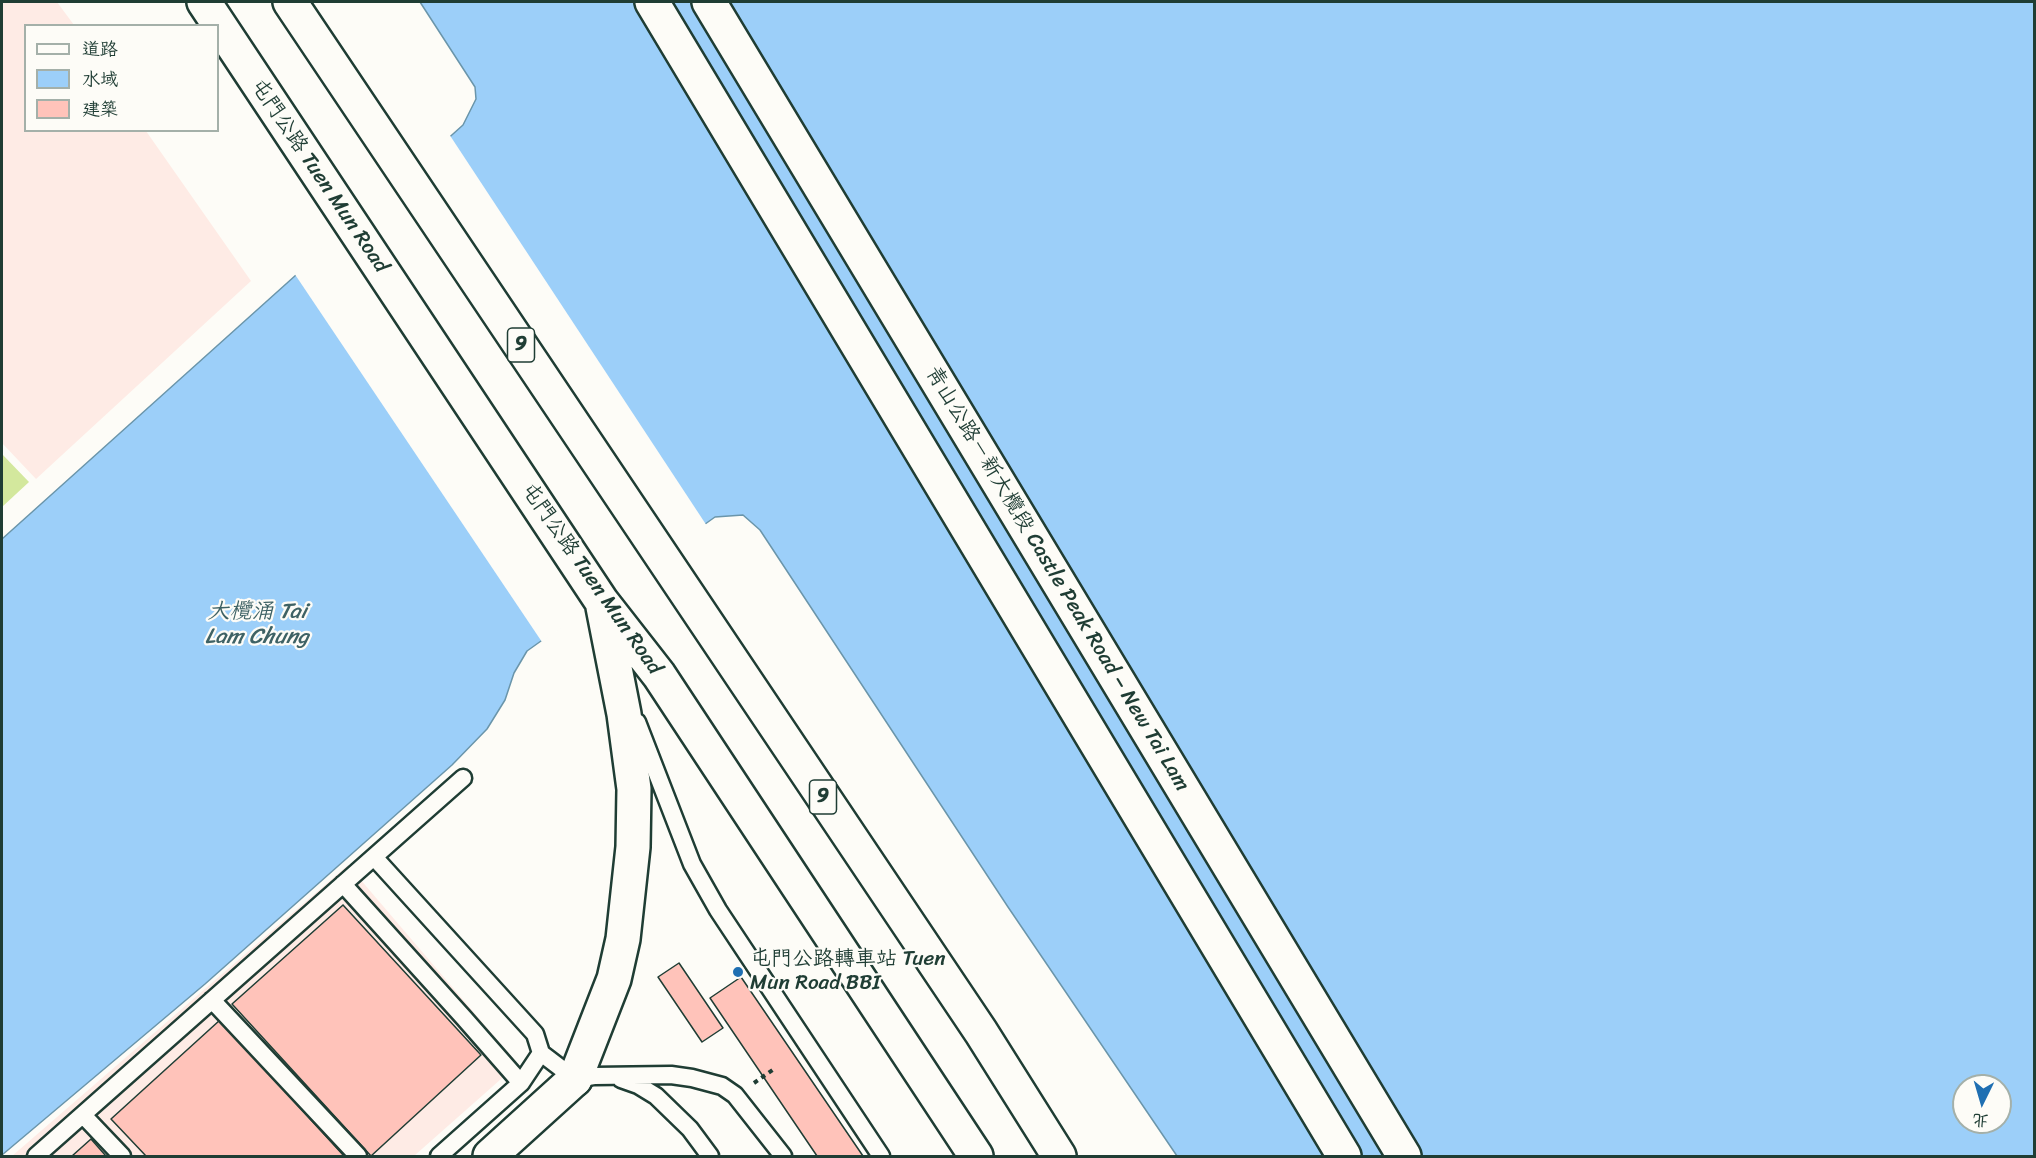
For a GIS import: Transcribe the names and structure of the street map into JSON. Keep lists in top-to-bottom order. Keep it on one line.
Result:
{"streets":{"main road":["屯門公路 Tuen Mun Road","9","青山公路－新大欖段 Castle Peak Road – New Tai Lam"]},"water":["大欖涌 Tai Lam Chung"],"places":["屯門公路轉車站 Tuen Mun Road BBI"],"legend":["道路","水域","建築"],"north":"bottom"}
